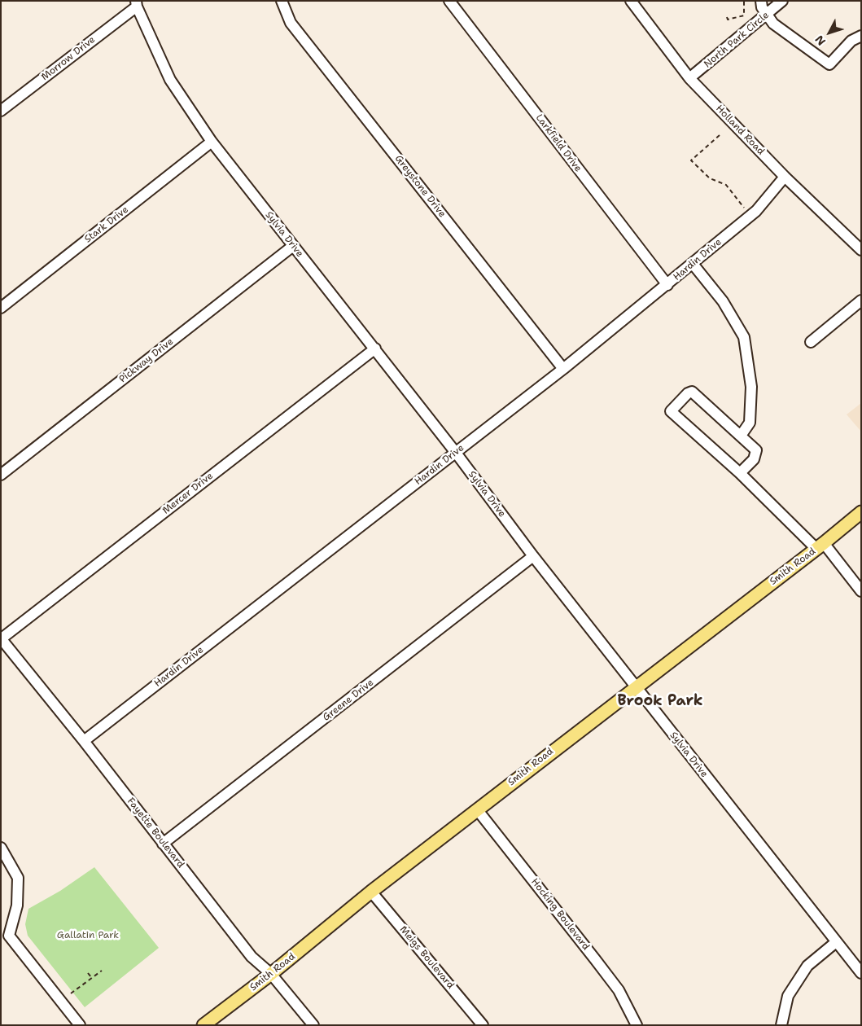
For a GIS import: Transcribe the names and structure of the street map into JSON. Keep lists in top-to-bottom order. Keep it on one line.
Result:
{"streets":{"main road":["Smith Road"],"street":["North Park Circle","Morrow Drive","Holland Road","Larkfield Drive","Greystone Drive","Stark Drive","Sylvia Drive","Hardin Drive","Pickway Drive","Mercer Drive","Greene Drive","Fayette Boulevard","Hocking Boulevard","Meigs Boulevard"]},"crossings":[["North Park Circle","Holland Road"],["Morrow Drive","Sylvia Drive"],["Holland Road","Hardin Drive"],["Larkfield Drive","Hardin Drive"],["Greystone Drive","Hardin Drive"],["Stark Drive","Sylvia Drive"],["Sylvia Drive","Hardin Drive"],["Sylvia Drive","Pickway Drive"],["Sylvia Drive","Mercer Drive"],["Sylvia Drive","Smith Road"],["Sylvia Drive","Greene Drive"],["Hardin Drive","Fayette Boulevard"],["Mercer Drive","Fayette Boulevard"],["Smith Road","Fayette Boulevard"],["Smith Road","Hocking Boulevard"],["Smith Road","Meigs Boulevard"],["Greene Drive","Fayette Boulevard"]],"districts":["Brook Park"],"parks":["Gallatin Park"],"north":"bottom left"}
